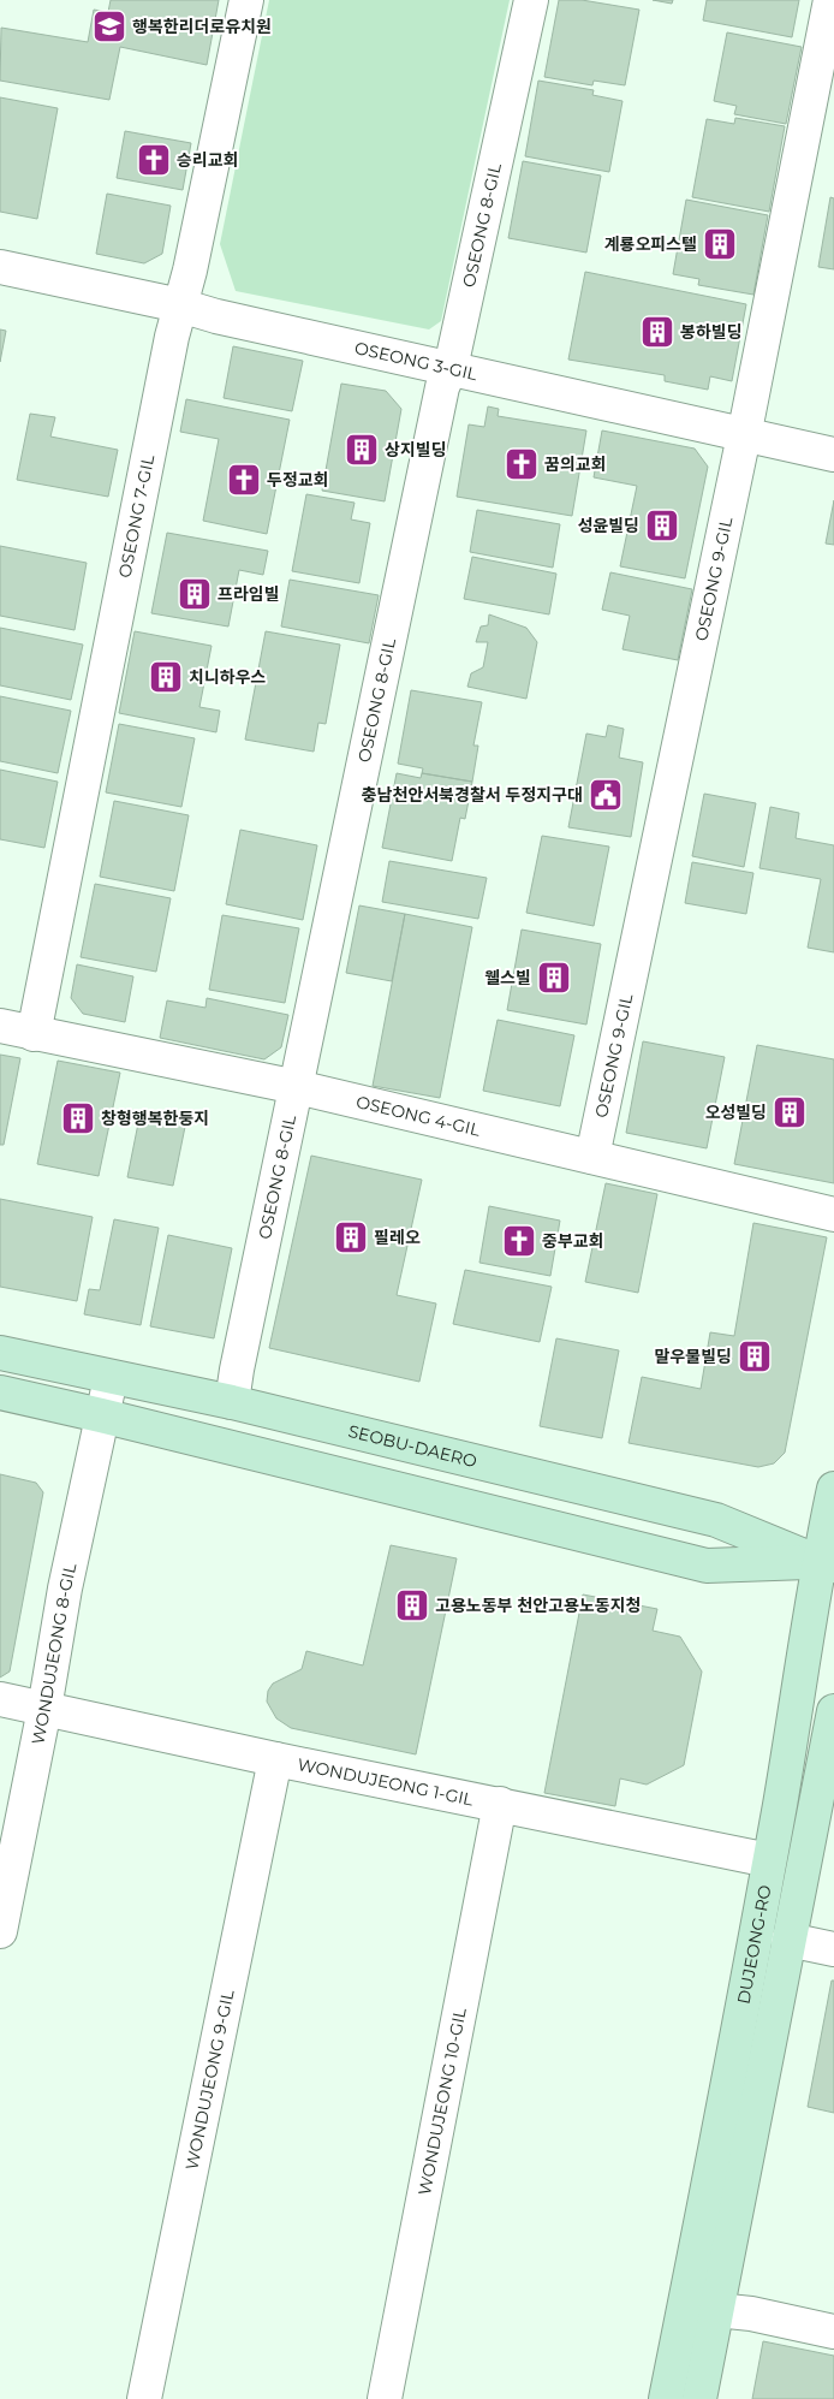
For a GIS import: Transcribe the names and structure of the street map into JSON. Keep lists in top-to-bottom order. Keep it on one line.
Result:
{"streets":{"street":["OSEONG 8-GIL","OSEONG 3-GIL","OSEONG 7-GIL","OSEONG 9-GIL","OSEONG 4-GIL","SEOBU-DAERO","WONDUJEONG 8-GIL","WONDUJEONG 1-GIL","DUJEONG-RO","WONDUJEONG 9-GIL","WONDUJEONG 10-GIL"]},"crossings":[["OSEONG 8-GIL","OSEONG 3-GIL"],["OSEONG 8-GIL","OSEONG 4-GIL"],["OSEONG 8-GIL","SEOBU-DAERO"],["OSEONG 3-GIL","OSEONG 7-GIL"],["OSEONG 3-GIL","OSEONG 9-GIL"],["OSEONG 7-GIL","OSEONG 4-GIL"],["OSEONG 9-GIL","OSEONG 4-GIL"],["SEOBU-DAERO","WONDUJEONG 8-GIL"],["SEOBU-DAERO","DUJEONG-RO"],["WONDUJEONG 8-GIL","WONDUJEONG 1-GIL"],["WONDUJEONG 1-GIL","DUJEONG-RO"],["WONDUJEONG 1-GIL","WONDUJEONG 9-GIL"],["WONDUJEONG 1-GIL","WONDUJEONG 10-GIL"]],"places":{"school or university":["행복한리더로유치원"],"church":["승리교회","꿈의교회","두정교회","중부교회"],"building":["계룡오피스텔","봉하빌딩","상지빌딩","성윤빌딩","프라임빌","치니하우스","웰스빌","오성빌딩","창형행복한둥지","필레오","말우물빌딩","고용노동부 천안고용노동지청"],"public building":["충남천안서북경찰서 두정지구대"]}}
